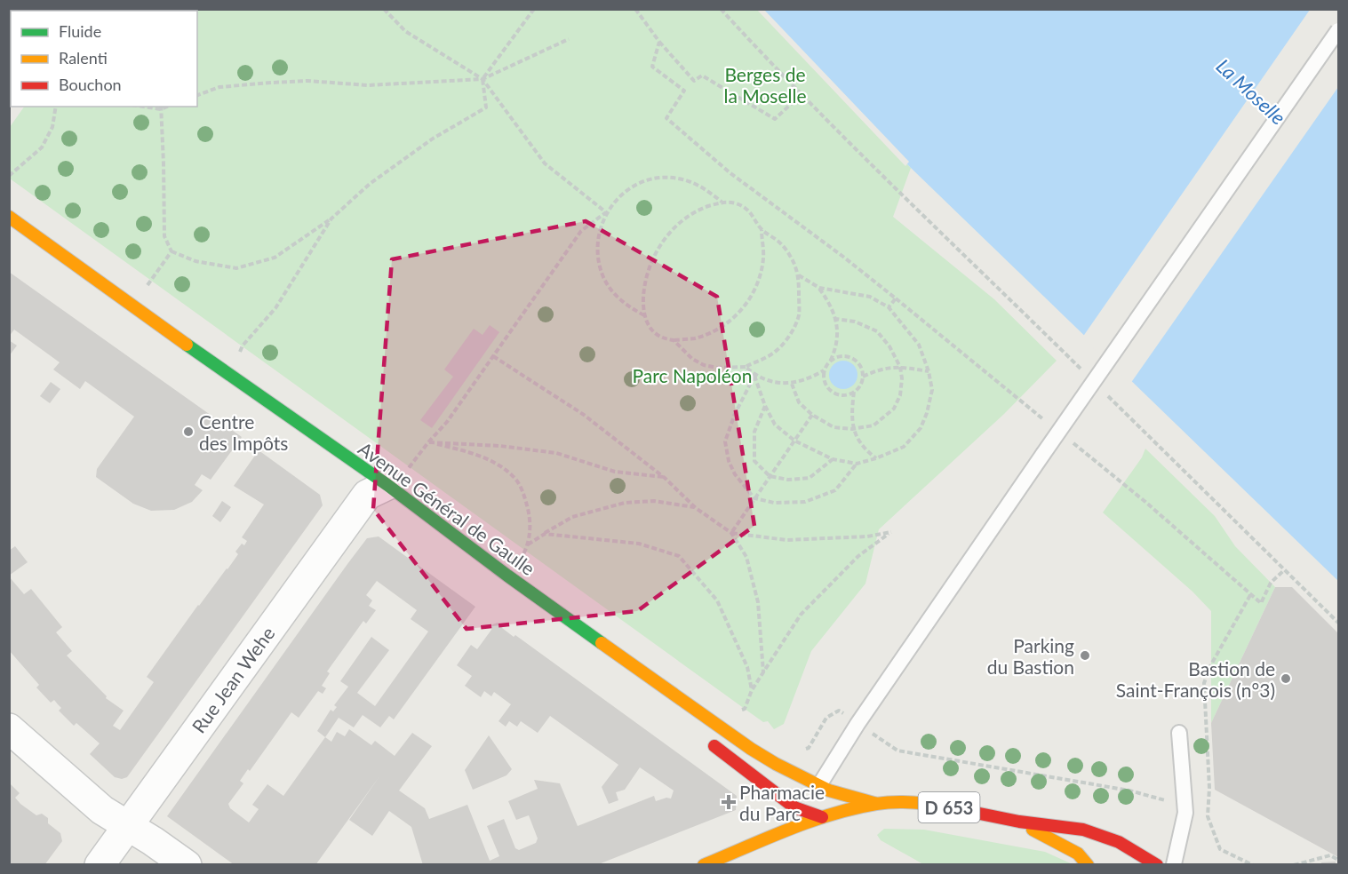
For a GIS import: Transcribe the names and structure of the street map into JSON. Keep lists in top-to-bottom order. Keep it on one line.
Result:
{"streets":{"street":["Avenue Général de Gaulle","Rue Jean Wehe","D 653"]},"crossings":[["Avenue Général de Gaulle","Rue Jean Wehe"],["Avenue Général de Gaulle","D 653"]],"water":["La Moselle"],"parks":["Berges de la Moselle","Parc Napoléon"],"places":{"other":["Centre des Impôts","Parking du Bastion","Bastion de Saint-François (n°3)"],"health":["Pharmacie du Parc"]},"legend":["Fluide","Ralenti","Bouchon"]}
